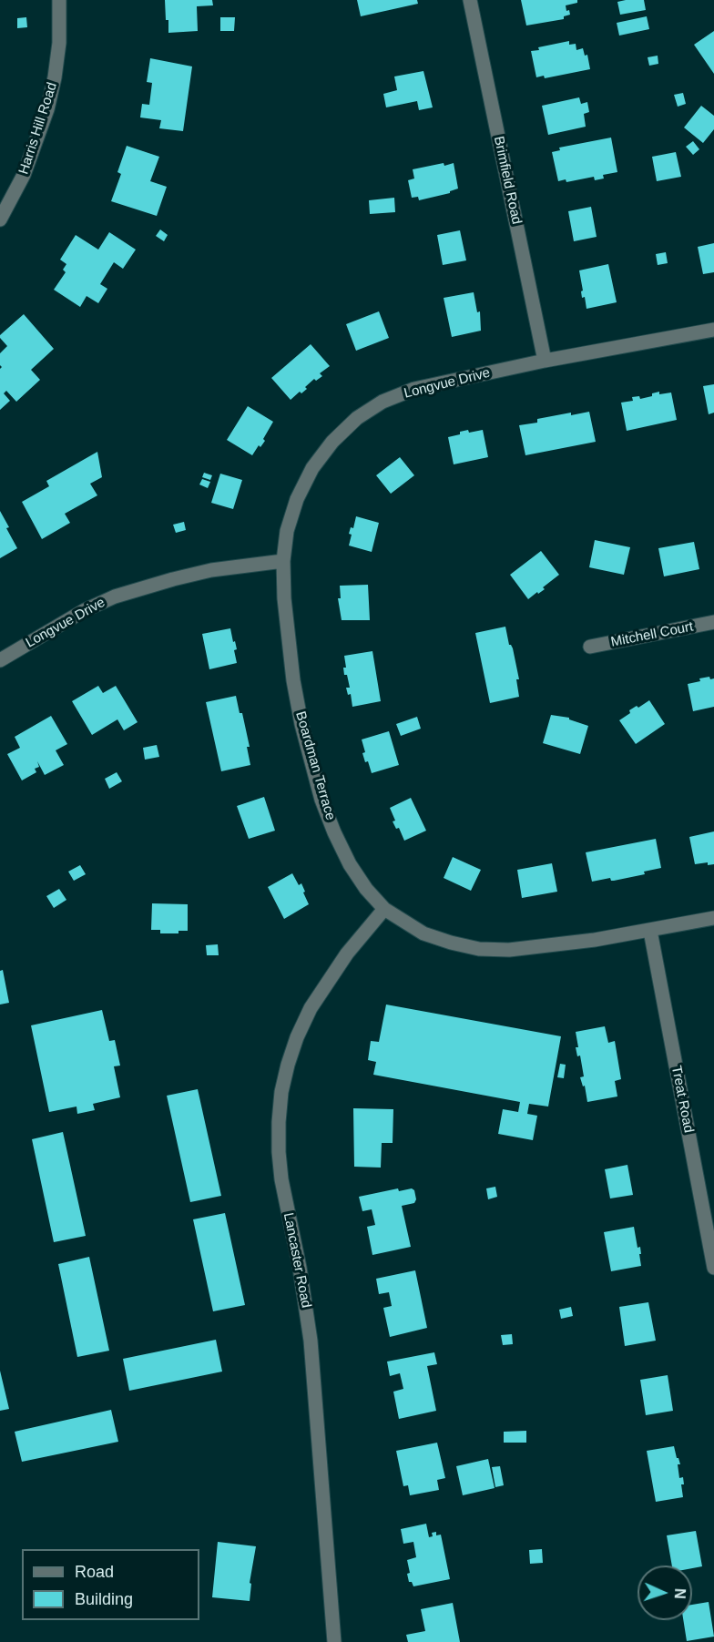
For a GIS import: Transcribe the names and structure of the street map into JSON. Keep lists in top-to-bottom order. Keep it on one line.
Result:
{"streets":{"street":["Harris Hill Road","Brimfield Road","Longvue Drive","Mitchell Court","Boardman Terrace","Treat Road","Lancaster Road"]},"crossings":[["Brimfield Road","Longvue Drive"],["Longvue Drive","Boardman Terrace"],["Boardman Terrace","Treat Road"],["Boardman Terrace","Lancaster Road"]],"legend":["Road","Building"],"north":"right"}
